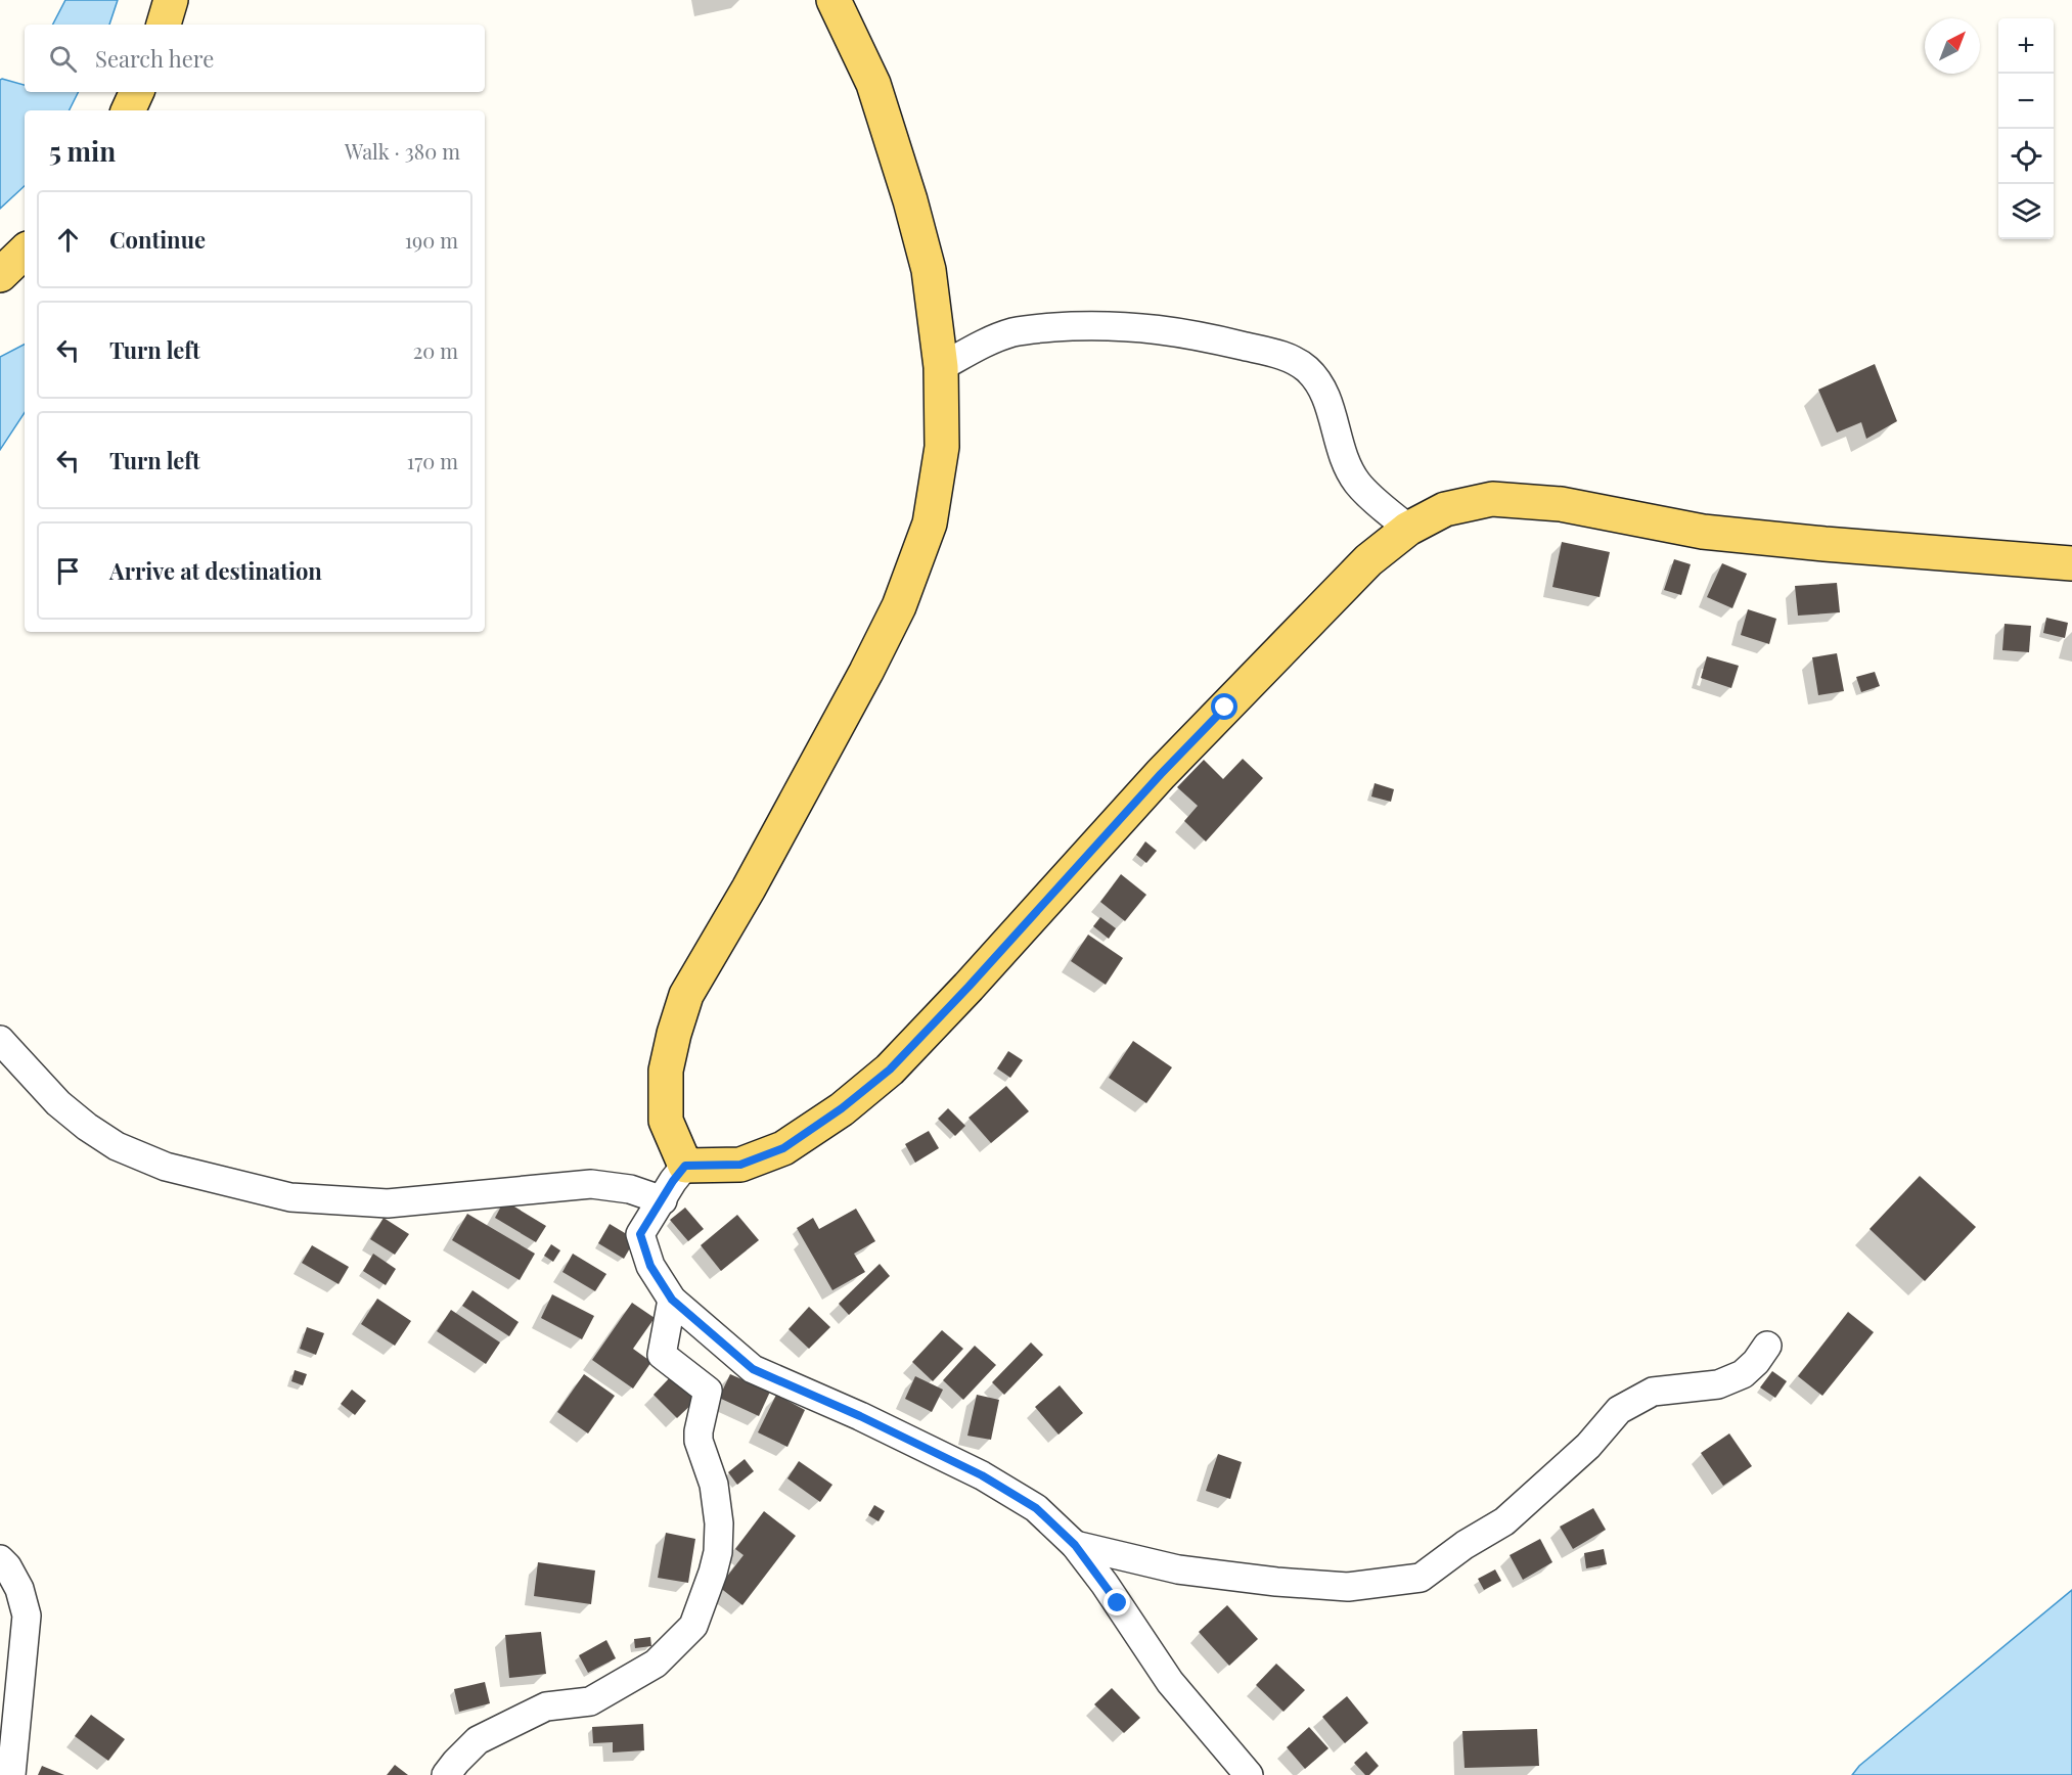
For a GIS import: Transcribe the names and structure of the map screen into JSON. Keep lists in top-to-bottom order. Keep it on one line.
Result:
{"north":"top right","page":{"map_buttons":["+","−"],"search":"Search here","heading":["5 min","Walk · 380 m"],"list":[["Continue","190 m"],["Turn left","20 m"],["Turn left","170 m"],"Arrive at destination"]}}
